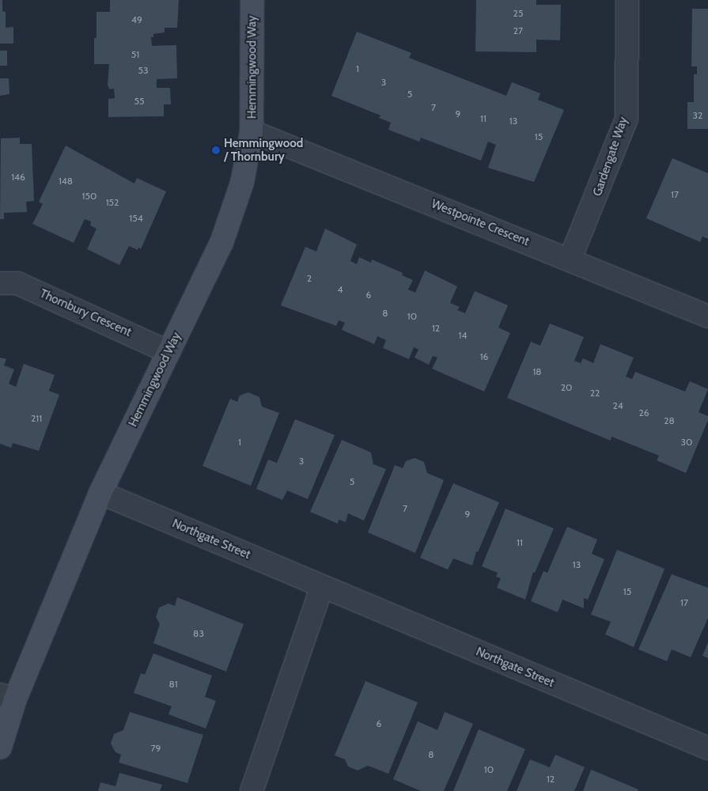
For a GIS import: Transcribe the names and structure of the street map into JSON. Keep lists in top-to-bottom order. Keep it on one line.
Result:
{"streets":{"street":["Hemmingwood Way","Gardengate Way","Westpointe Crescent","Thornbury Crescent","Northgate Street"]},"crossings":[["Hemmingwood Way","Westpointe Crescent"],["Hemmingwood Way","Thornbury Crescent"],["Hemmingwood Way","Northgate Street"],["Gardengate Way","Westpointe Crescent"]],"places":["Hemmingwood / Thornbury"],"house_numbers":["25","49","27","51","1","53","3","5","55","7","9","32","11","13","15","146","148","17","150","152","154","2","4","6","8","10","12","14","16","18","20","22","24","26","211","28","1","30","3","5","7","9","11","13","15","17","83","81","6","79","8","10","12"]}
